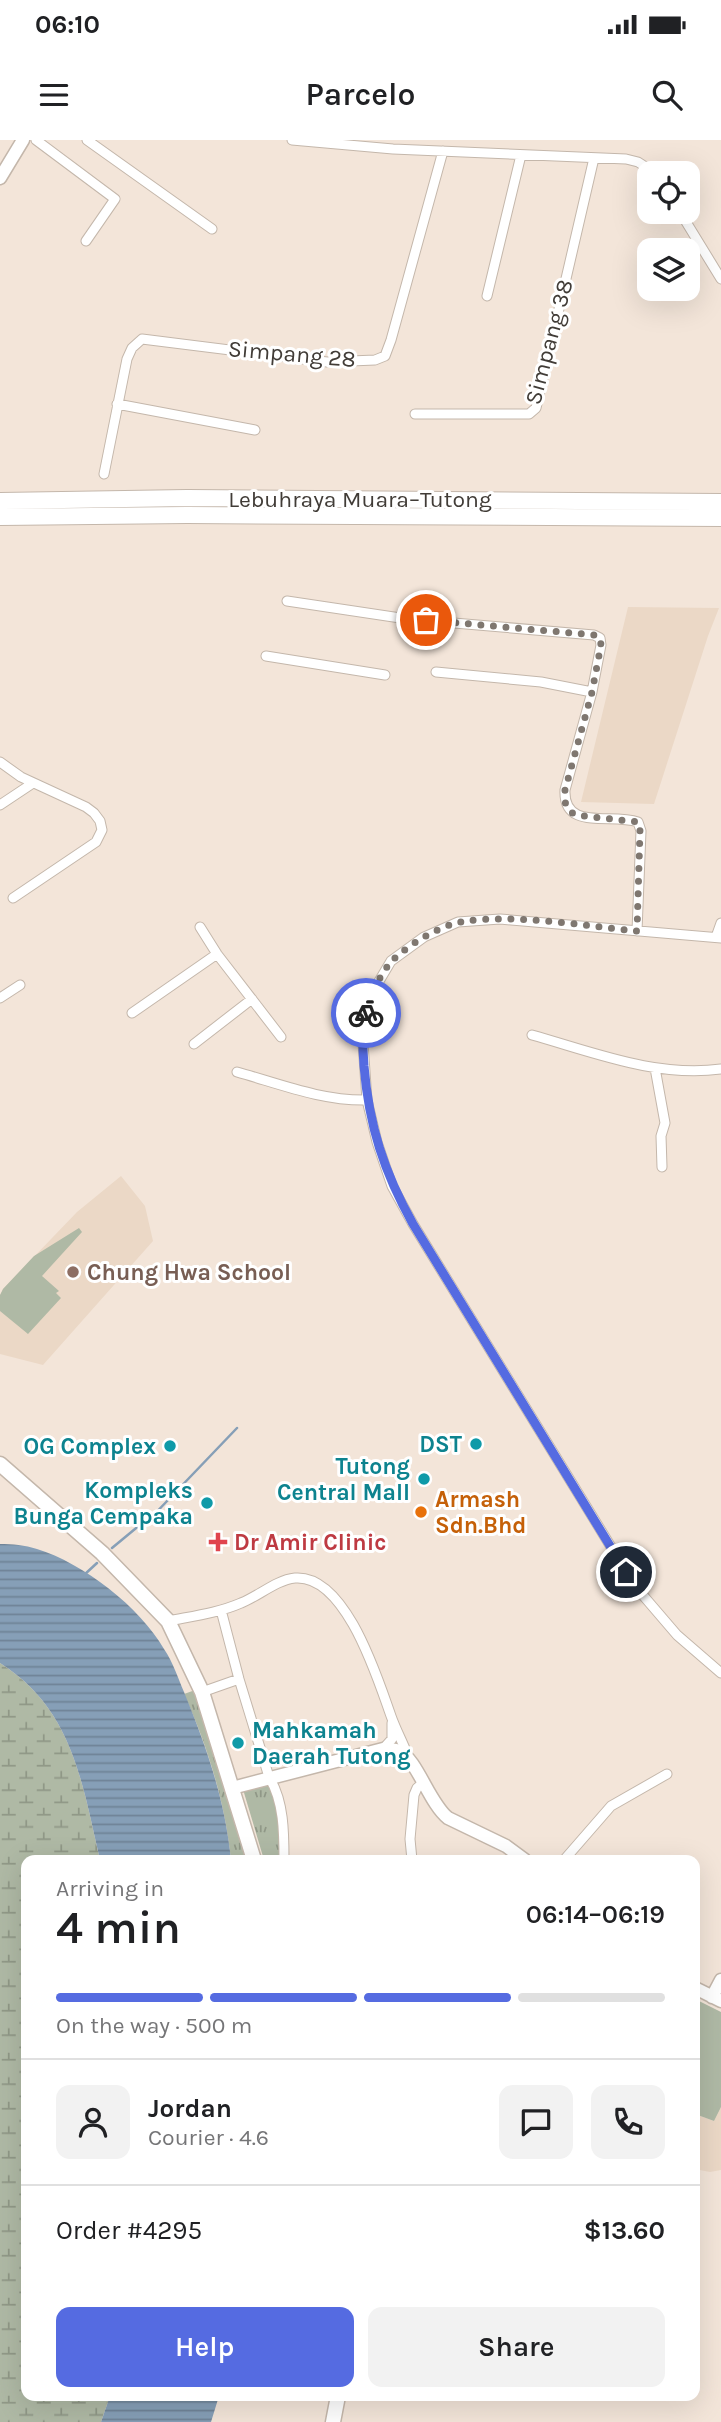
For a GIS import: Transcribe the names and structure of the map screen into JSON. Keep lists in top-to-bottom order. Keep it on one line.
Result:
{"streets":{"highway":["Lebuhraya Muara–Tutong"],"street":["Simpang 38","Simpang 28"]},"places":{"other":["Chung Hwa School","DST","OG Complex","Tutong Central Mall","Kompleks Bunga Cempaka","Armash Sdn.Bhd","Mahkamah Daerah Tutong"],"health":["Dr Amir Clinic"]},"page":{"status":"06:10","header":"Parcelo","heading":["4 min","Arriving in","06:14–06:19"],"panel":["Jordan","Courier · 4.6","Order #4295","$13.60"],"bar":"On the way · 500 m","buttons":["Help","Share"]}}
